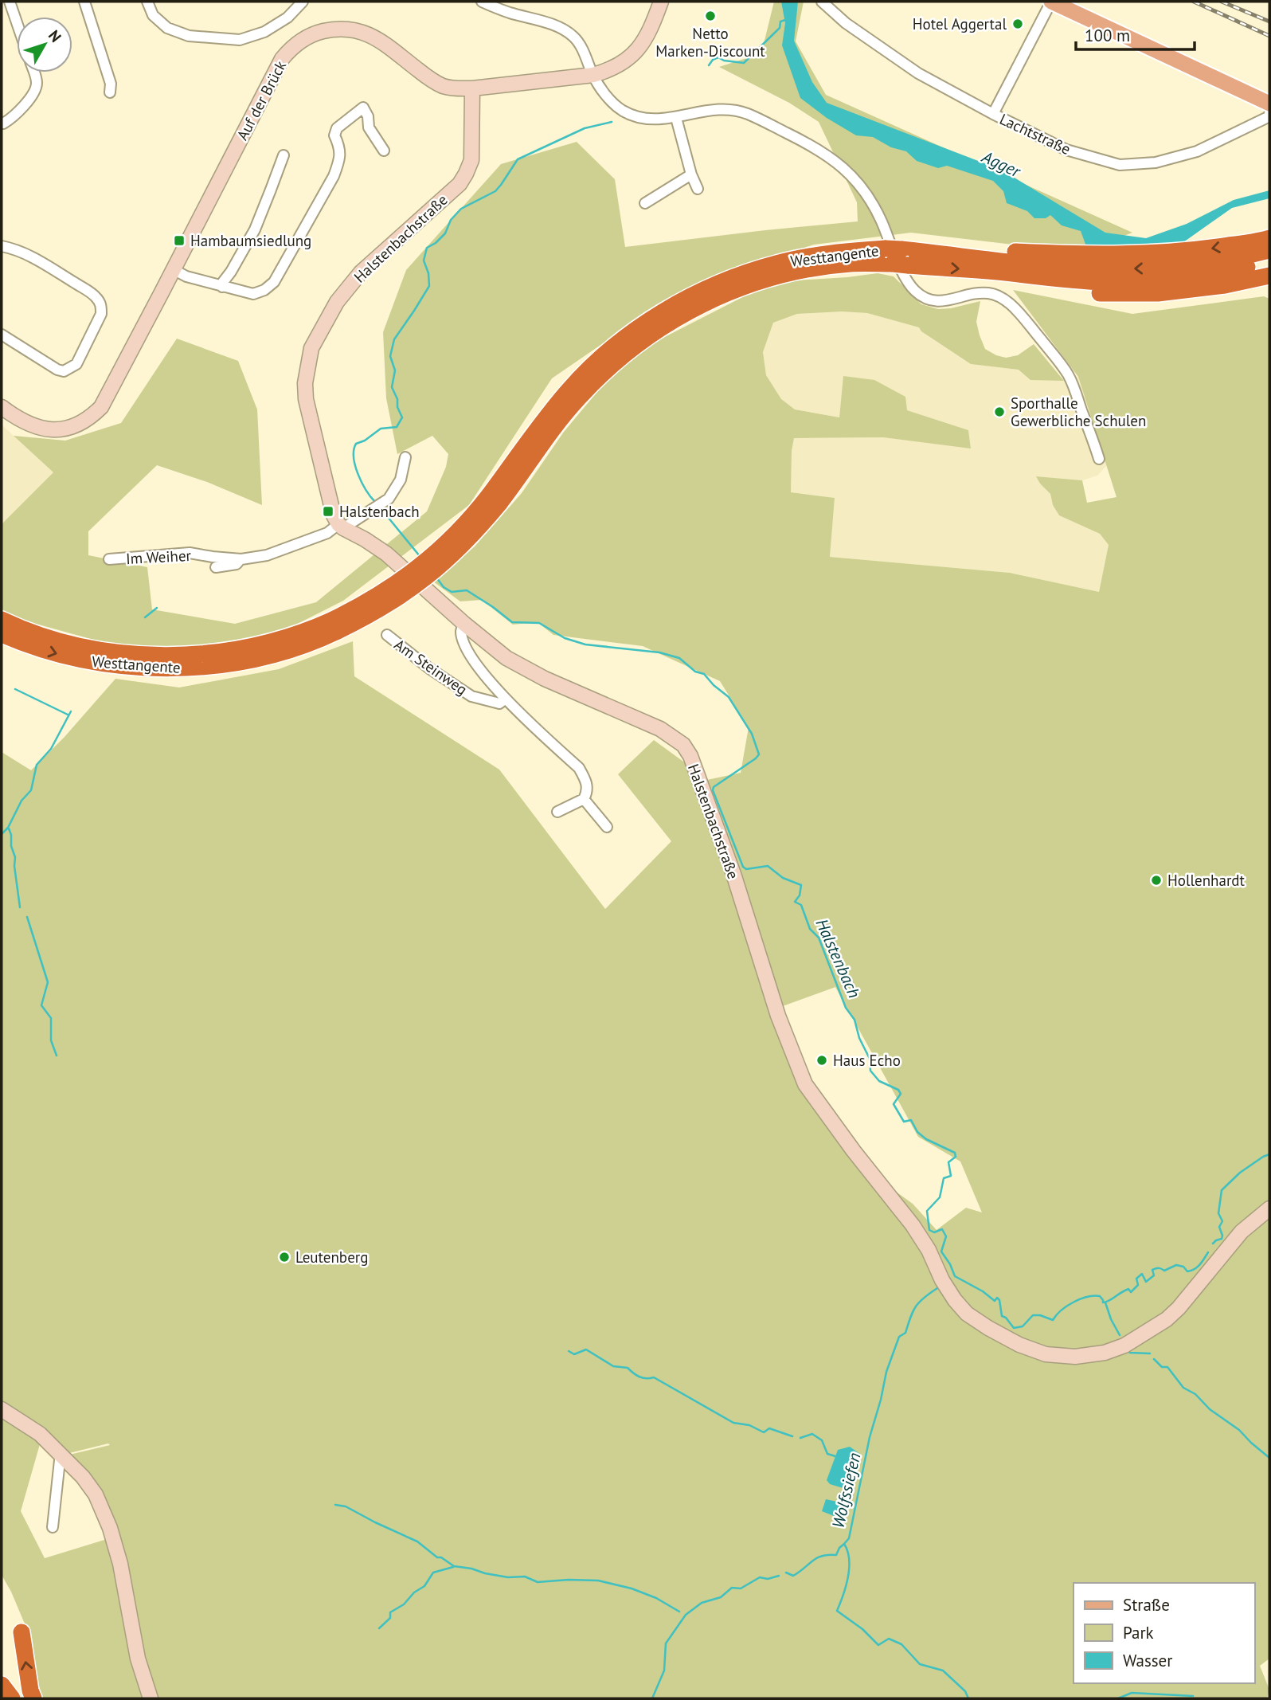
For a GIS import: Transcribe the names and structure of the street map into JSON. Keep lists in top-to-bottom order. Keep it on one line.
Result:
{"streets":{"highway":["Westtangente"],"street":["Auf der Brück","Lachtstraße","Halstenbachstraße","Im Weiher","Am Steinweg"]},"crossings":[["Auf der Brück","Halstenbachstraße"],["Halstenbachstraße","Im Weiher"],["Halstenbachstraße","Am Steinweg"]],"water":["Agger","Halstenbach","Wolfssiefen"],"places":{"other":["Netto Marken-Discount","Hotel Aggertal","Sporthalle Gewerbliche Schulen","Hollenhardt","Haus Echo","Leutenberg"],"transit":["Hambaumsiedlung","Halstenbach"]},"legend":["Straße","Park","Wasser"],"scale_bar":"100 m","north":"top right"}
